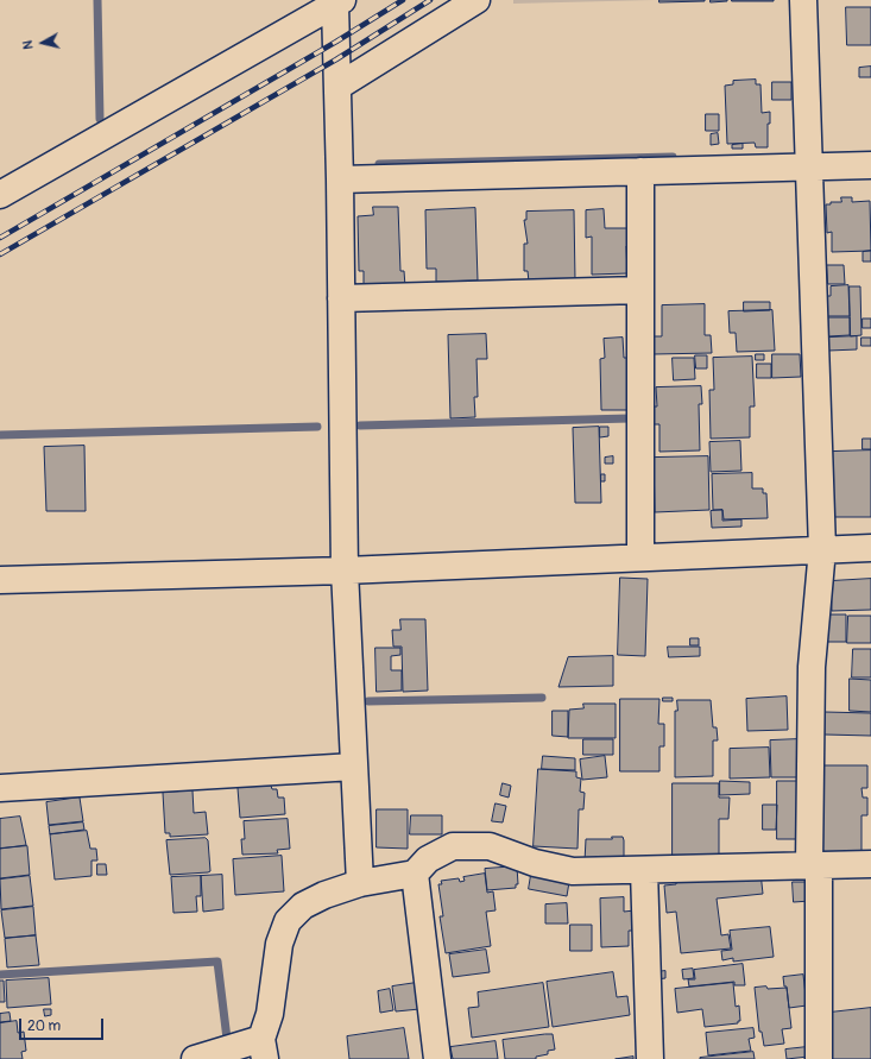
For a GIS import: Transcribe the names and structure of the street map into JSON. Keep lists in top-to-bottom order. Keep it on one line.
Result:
{"scale_bar":"20 m","north":"left"}
